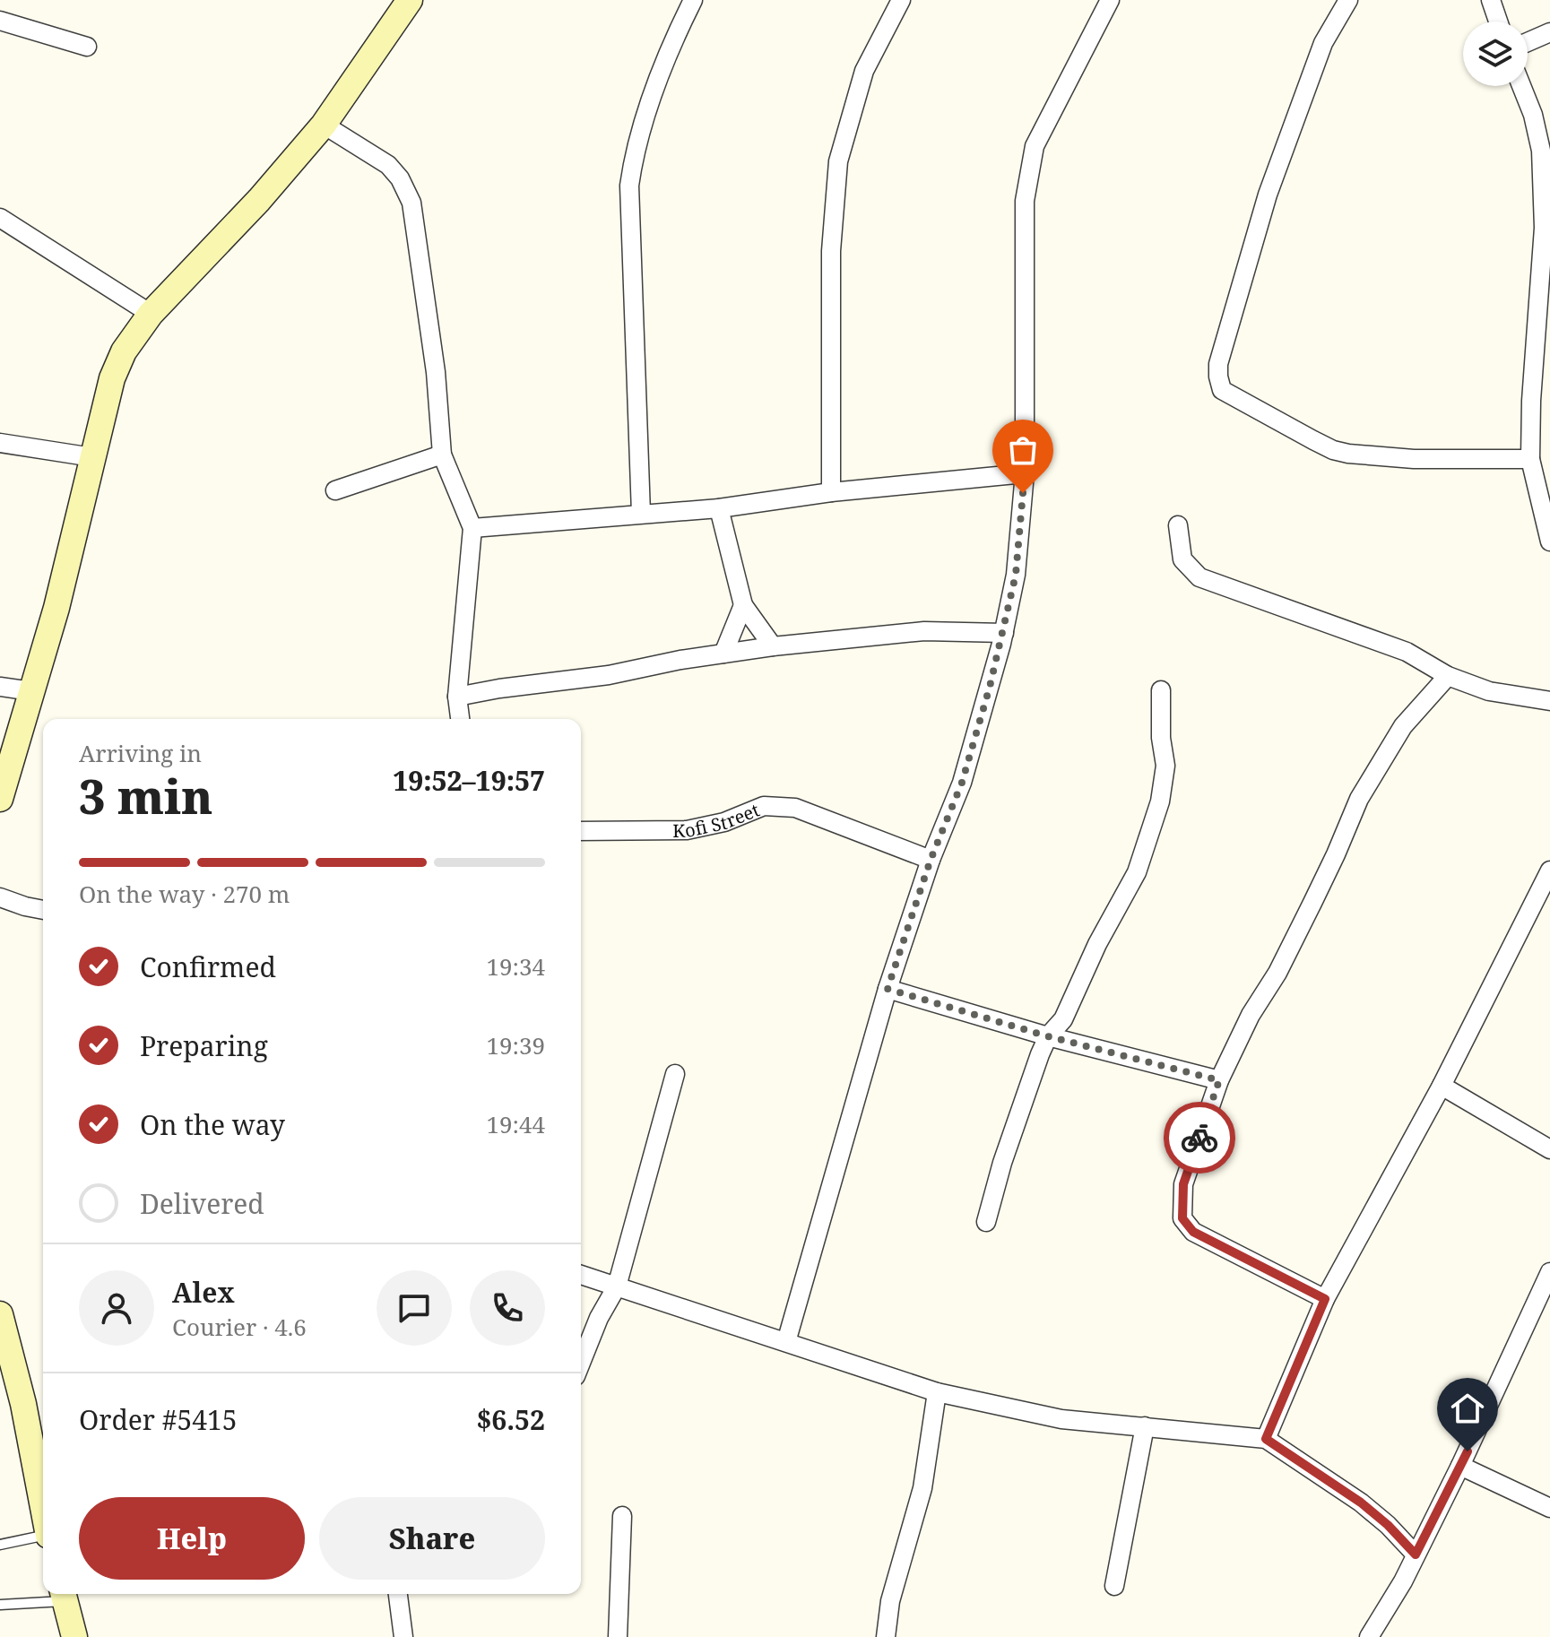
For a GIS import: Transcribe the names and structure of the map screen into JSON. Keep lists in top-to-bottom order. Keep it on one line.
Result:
{"streets":{"street":["Kofi Street"]},"page":{"heading":["3 min","Arriving in","19:52–19:57"],"panel":["Alex","Courier · 4.6","Order #5415","$6.52"],"bar":"On the way · 270 m","list":[["Confirmed","19:34"],["Preparing","19:39"],["On the way","19:44"],"Delivered"],"buttons":["Help","Share"]}}
